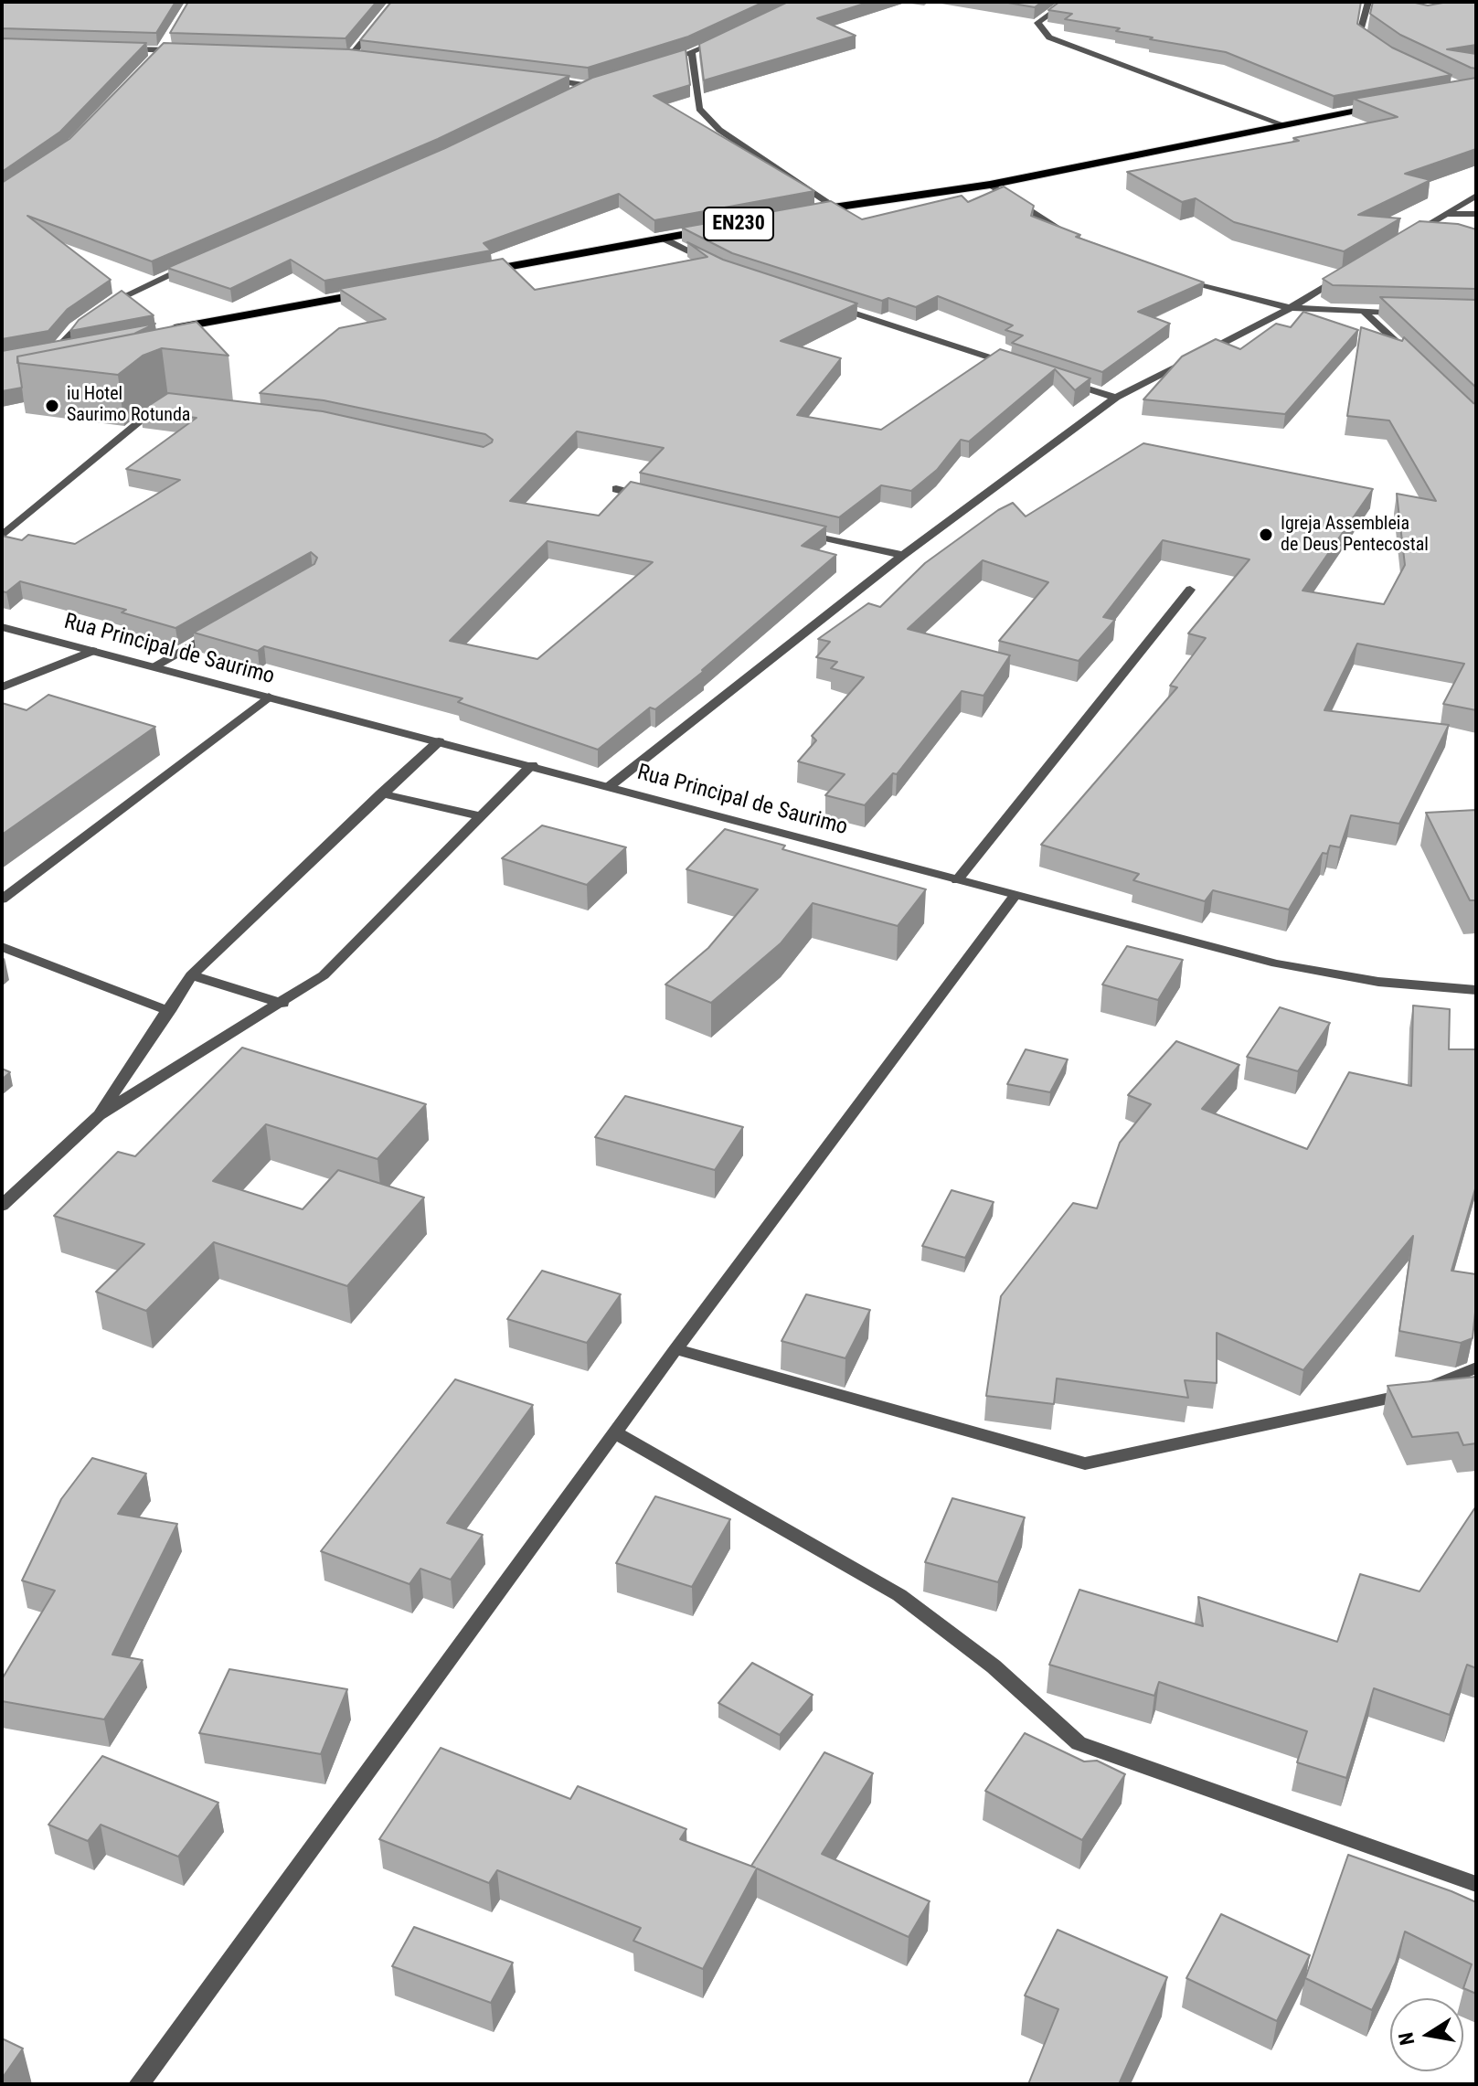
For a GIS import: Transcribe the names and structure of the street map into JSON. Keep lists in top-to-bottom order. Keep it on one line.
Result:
{"streets":{"main road":["EN230"],"street":["Rua Principal de Saurimo"]},"places":["iu Hotel Saurimo Rotunda","Igreja Assembleia de Deus Pentecostal"],"north":"left"}
